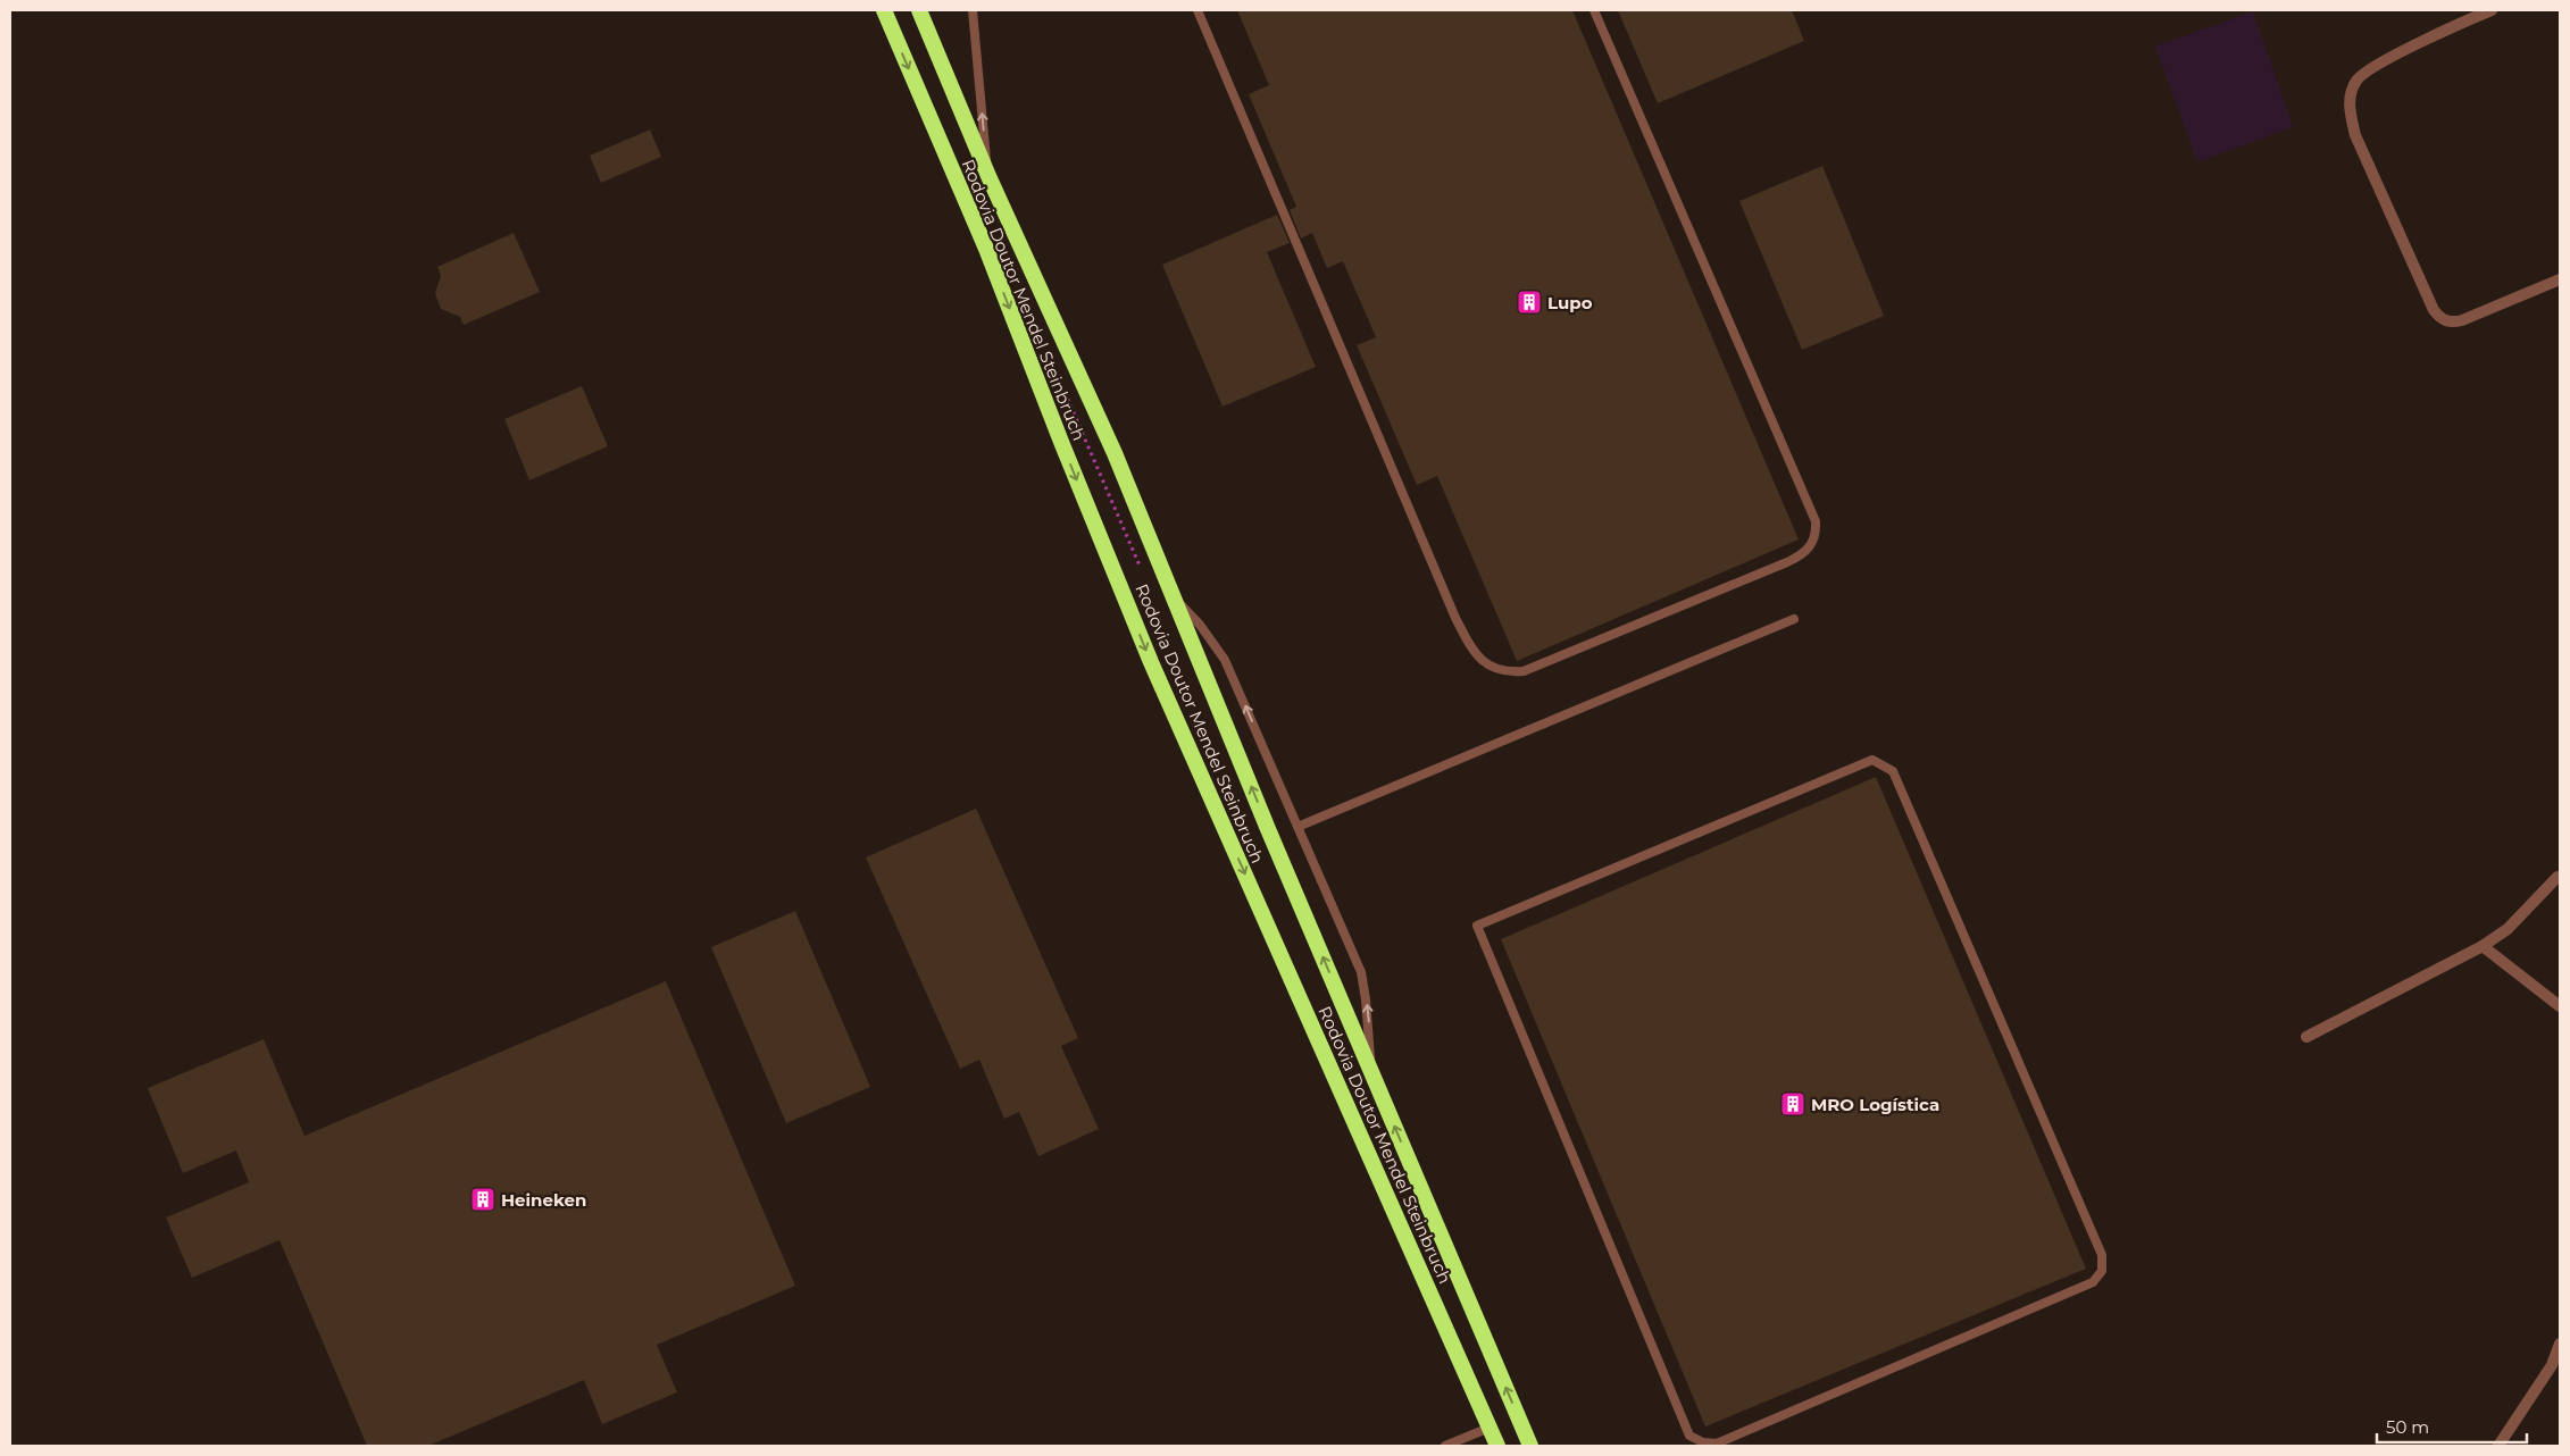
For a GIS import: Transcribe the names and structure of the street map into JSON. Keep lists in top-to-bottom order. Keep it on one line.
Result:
{"streets":{"highway":["Rodovia Doutor Mendel Steinbruch"]},"places":{"building":["Lupo","MRO Logística","Heineken"]},"scale_bar":"50 m"}
